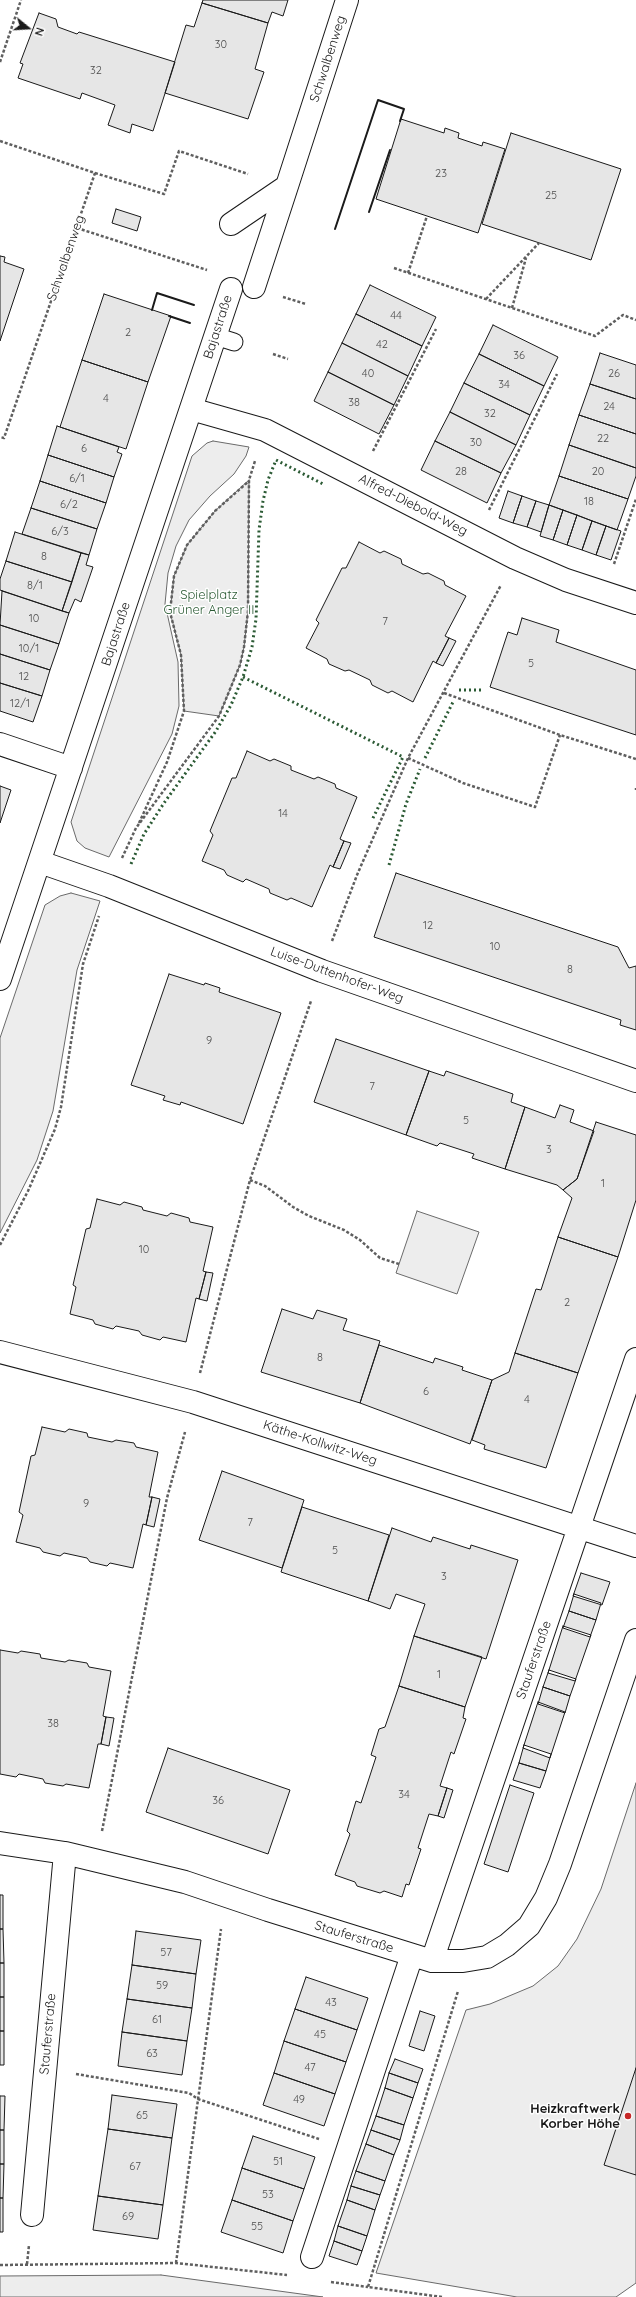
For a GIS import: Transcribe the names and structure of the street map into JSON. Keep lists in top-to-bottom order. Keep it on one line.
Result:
{"streets":{"street":["Schwalbenweg","Bajastraße","Alfred-Diebold-Weg","Luise-Duttenhofer-Weg","Käthe-Kollwitz-Weg","Stauferstraße"]},"crossings":[["Bajastraße","Alfred-Diebold-Weg"],["Bajastraße","Luise-Duttenhofer-Weg"],["Käthe-Kollwitz-Weg","Stauferstraße"]],"parks":["Spielplatz Grüner Anger II"],"places":["Heizkraftwerk Korber Höhe"],"house_numbers":["30","32","23","25","44","2","42","36","40","26","34","4","38","24","32","22","30","6","28","20","6/1","18","6/2","6/3","8","8/1","10","7","10/1","5","12","12/1","14","12","10","8","9","7","5","3","1","10","2","8","6","4","9","7","5","3","1","38","34","36","57","59","43","61","45","63","47","49","65","51","67","53","69","55"],"north":"right"}
